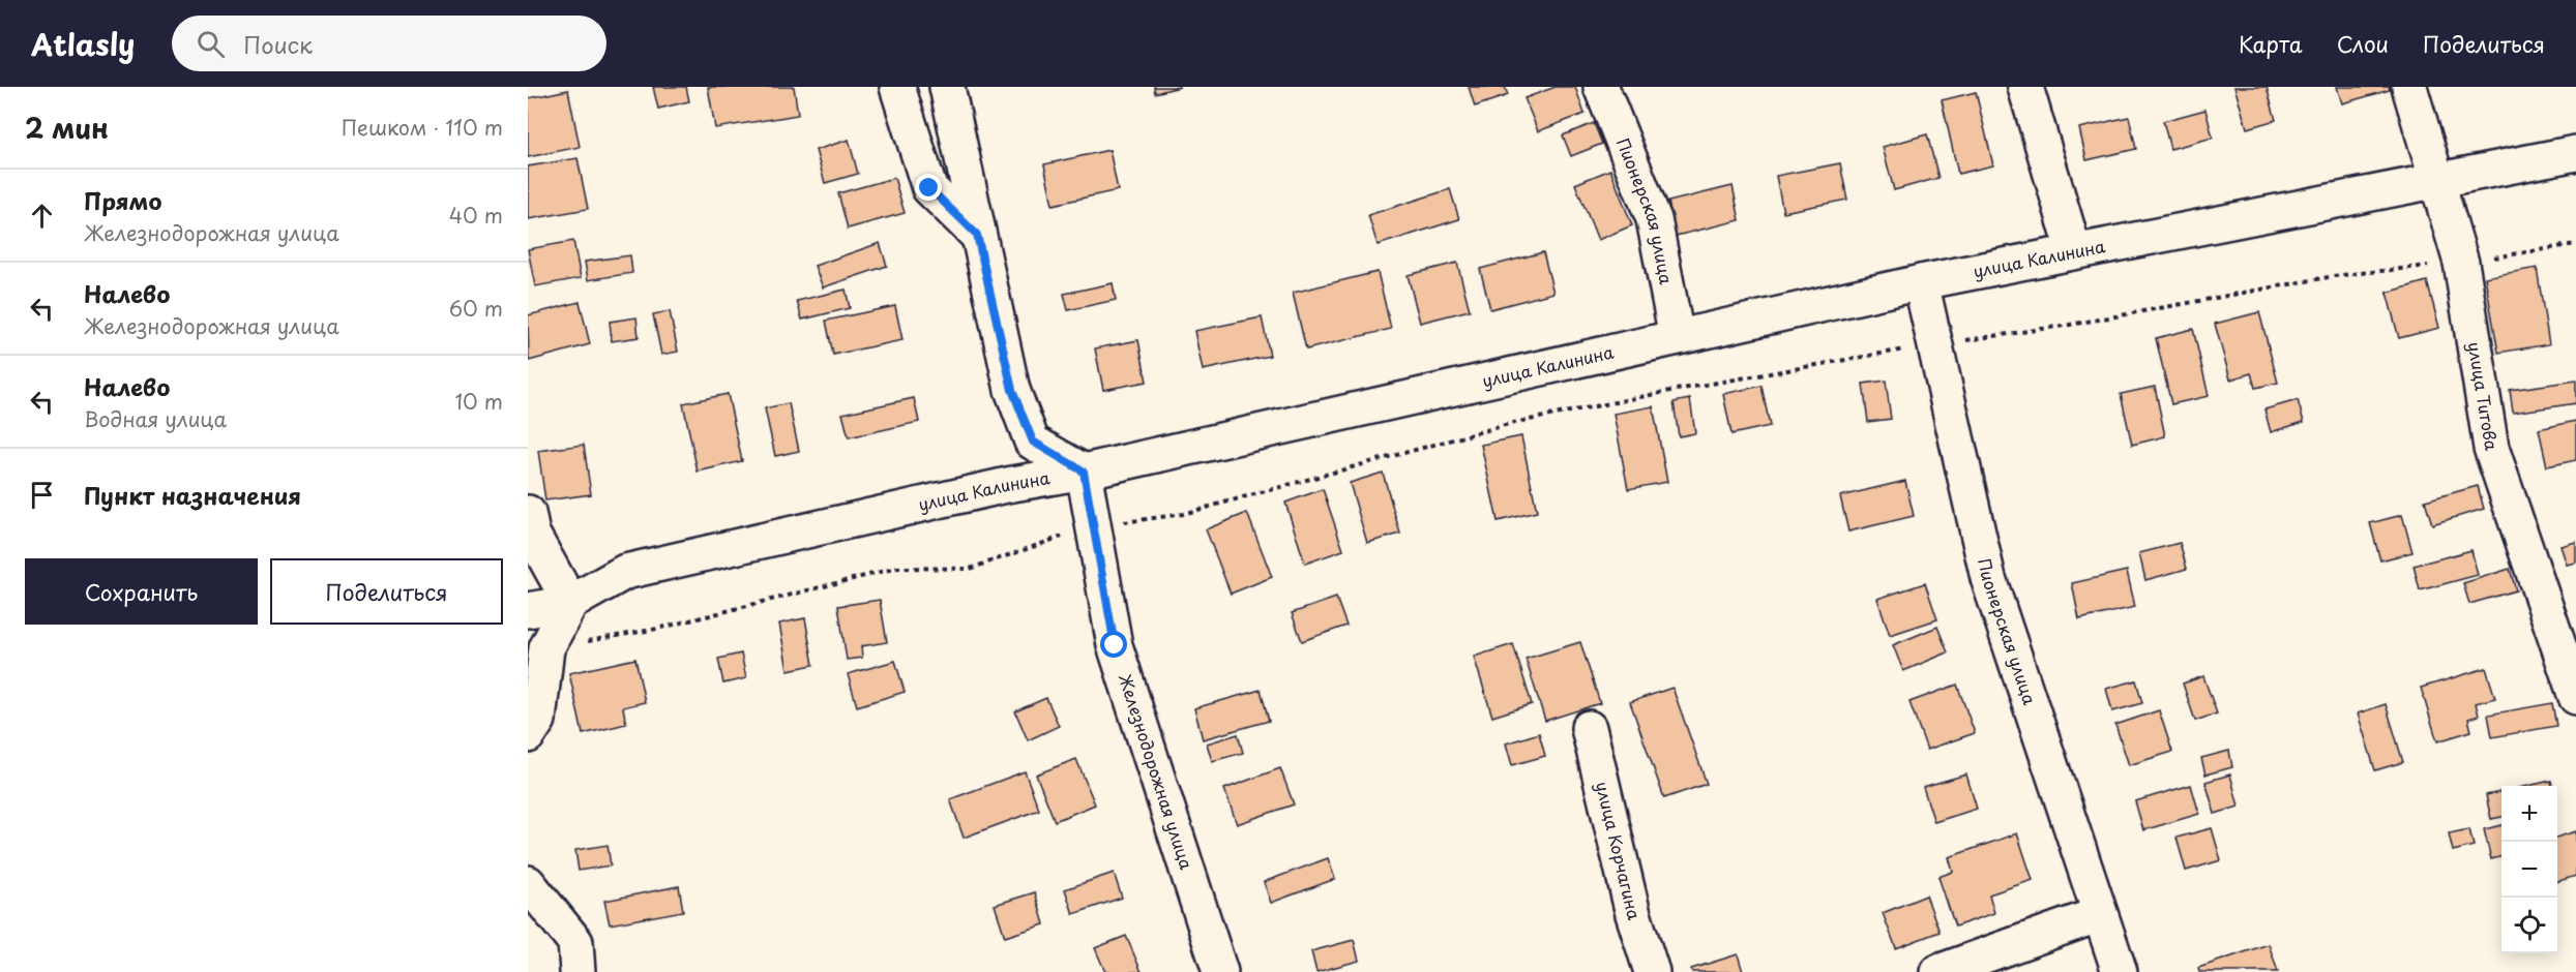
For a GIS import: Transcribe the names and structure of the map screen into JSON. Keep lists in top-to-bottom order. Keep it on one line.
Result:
{"streets":{"street":["Пионерская улица","улица Калинина","улица Титова","Железнодорожная улица","улица Корчагина"]},"crossings":[["Пионерская улица","улица Калинина"],["улица Калинина","улица Титова"],["улица Калинина","Железнодорожная улица"]],"page":{"header":"Atlasly","search":"Поиск","nav":["Карта","Слои","Поделиться"],"heading":["2 мин","Пешком · 110 m"],"list":[["Прямо","Железнодорожная улица","40 m"],["Налево","Железнодорожная улица","60 m"],["Налево","Водная улица","10 m"],"Пункт назначения"],"buttons":["Сохранить","Поделиться"],"map_buttons":["+","−"]}}
